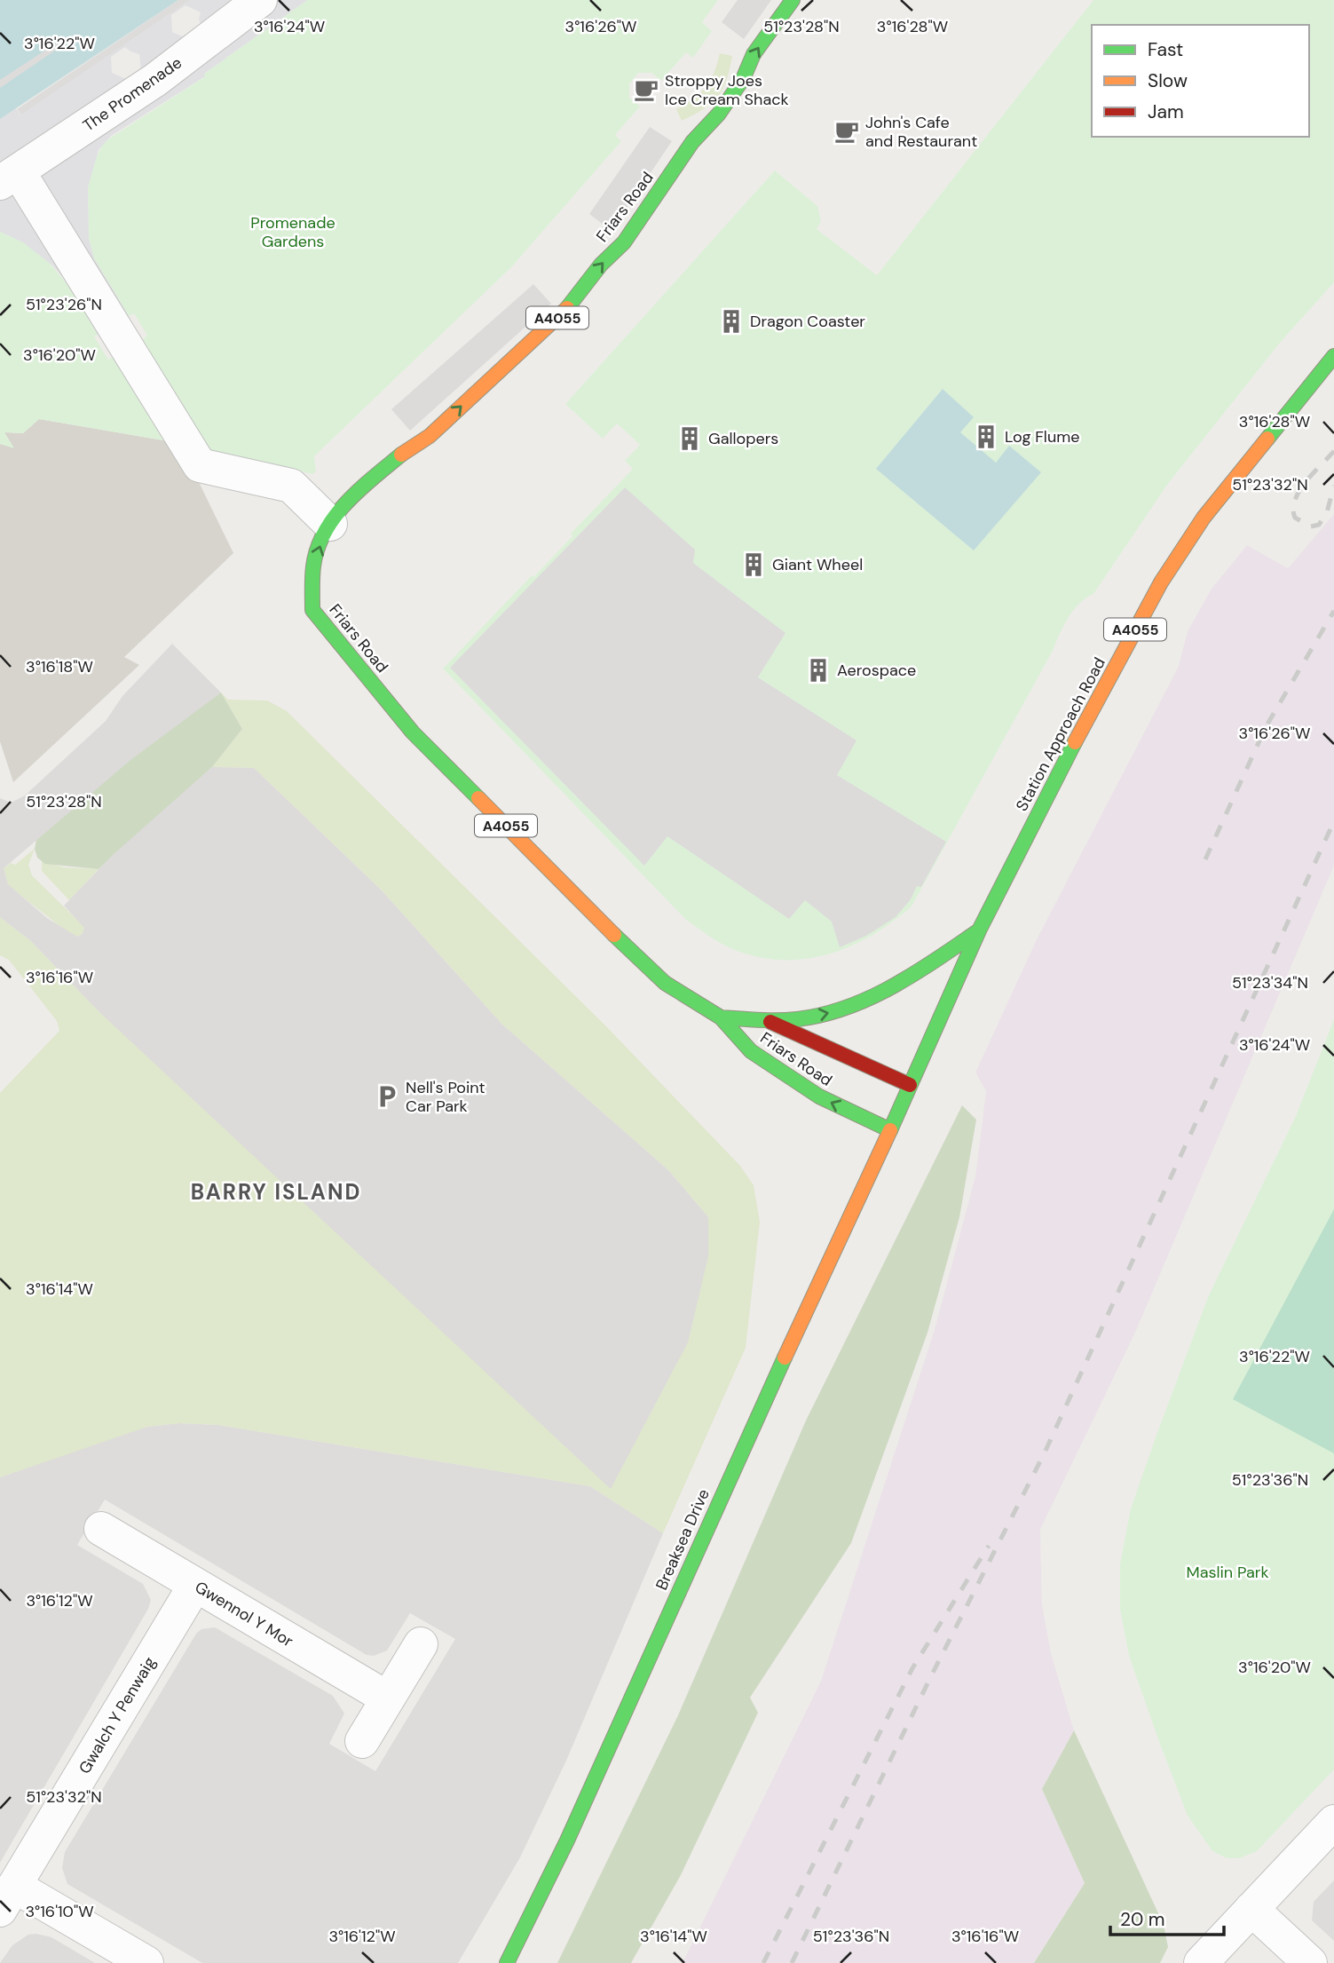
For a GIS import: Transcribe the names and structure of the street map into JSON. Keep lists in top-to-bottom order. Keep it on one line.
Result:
{"streets":{"main road":["Friars Road","A4055","Station Approach Road","Breaksea Drive"],"street":["The Promenade","Gwennol Y Mor","Gwalch Y Penwaig"]},"crossings":[["Friars Road","A4055"],["Friars Road","Station Approach Road"],["Friars Road","Breaksea Drive"],["A4055","Station Approach Road"],["Station Approach Road","Breaksea Drive"],["Gwennol Y Mor","Gwalch Y Penwaig"]],"districts":["BARRY ISLAND"],"parks":["Promenade Gardens","Maslin Park"],"places":{"cafe":["Stroppy Joes Ice Cream Shack","John's Cafe and Restaurant"],"building":["Dragon Coaster","Log Flume","Gallopers","Giant Wheel","Aerospace"],"parking":["Nell's Point Car Park"]},"legend":["Fast","Slow","Jam"],"scale_bar":"20 m","coordinates":["3°16'24\"W","3°16'26\"W","51°23'28\"N","3°16'28\"W","3°16'22\"W","51°23'26\"N","3°16'20\"W","51°23'32\"N","3°16'18\"W","3°16'16\"W","51°23'34\"N","3°16'14\"W","51°23'36\"N","3°16'12\"W","3°16'10\"W"]}
